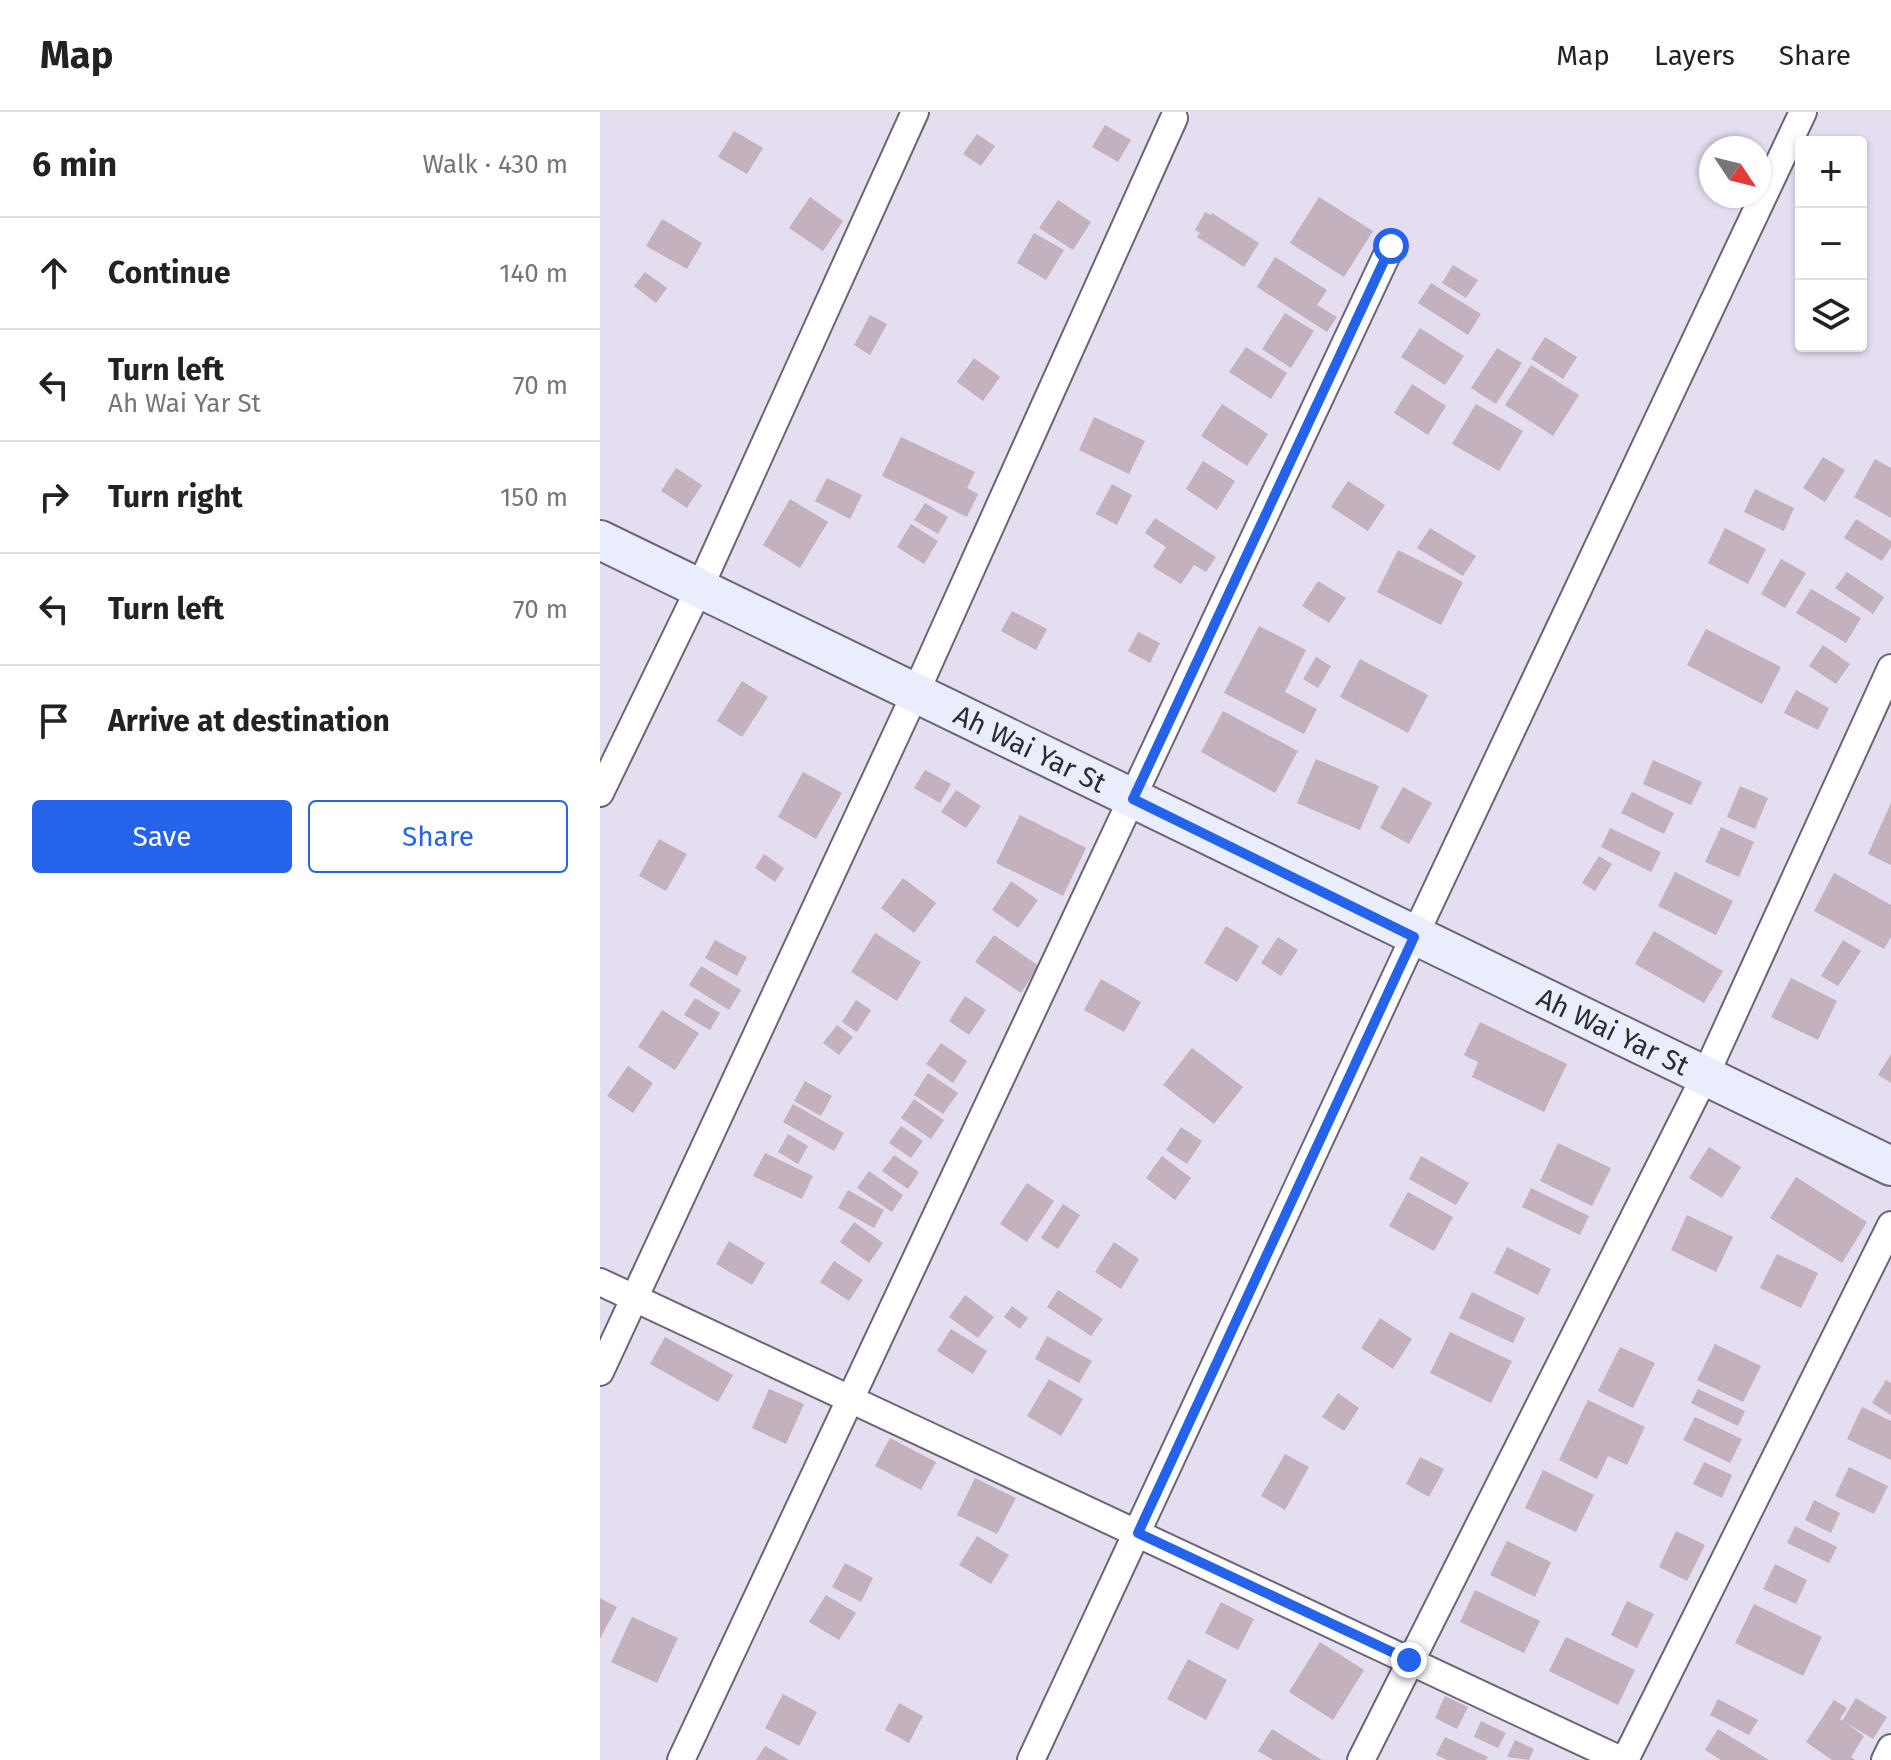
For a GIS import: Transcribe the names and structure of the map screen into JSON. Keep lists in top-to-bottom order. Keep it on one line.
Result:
{"streets":{"street":["Ah Wai Yar St"]},"north":"bottom right","page":{"header":"Map","nav":["Map","Layers","Share"],"heading":["6 min","Walk · 430 m"],"map_buttons":["+","−"],"list":[["Continue","140 m"],["Turn left","Ah Wai Yar St","70 m"],["Turn right","150 m"],["Turn left","70 m"],"Arrive at destination"],"buttons":["Save","Share"]}}
